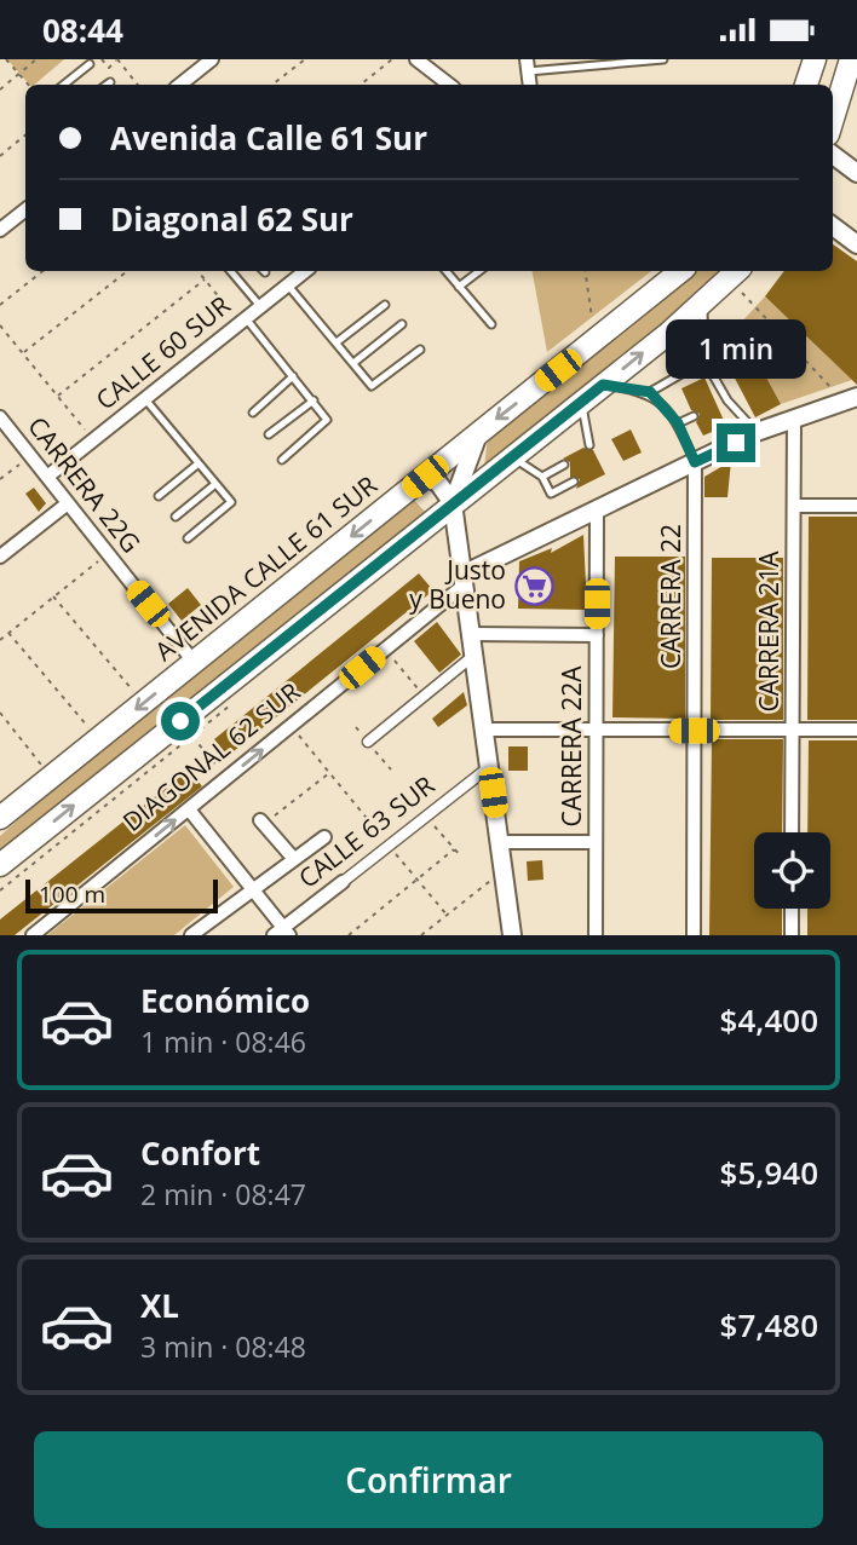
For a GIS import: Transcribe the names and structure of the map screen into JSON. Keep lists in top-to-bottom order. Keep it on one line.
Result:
{"streets":{"main road":["AVENIDA CALLE 61 SUR"],"street":["CALLE 60 SUR","CARRERA 22G","CARRERA 22","CARRERA 21A","CARRERA 22A","DIAGONAL 62 SUR","CALLE 63 SUR"]},"crossings":[["CALLE 60 SUR","CARRERA 22G"],["CARRERA 22G","AVENIDA CALLE 61 SUR"],["CARRERA 22","DIAGONAL 62 SUR"],["CARRERA 21A","DIAGONAL 62 SUR"],["CARRERA 22A","DIAGONAL 62 SUR"]],"places":{"supermarket":["Justo y Bueno"]},"scale_bar":"100 m","page":{"status":"08:44","banner":["Avenida Calle 61 Sur","Diagonal 62 Sur"],"bubble":"1 min","scale":"100 m","list":[{"name":"Económico","note":"1 min · 08:46","value":"$4,400"},{"name":"Confort","note":"2 min · 08:47","value":"$5,940"},{"name":"XL","note":"3 min · 08:48","value":"$7,480"}],"buttons":"Confirmar"}}
